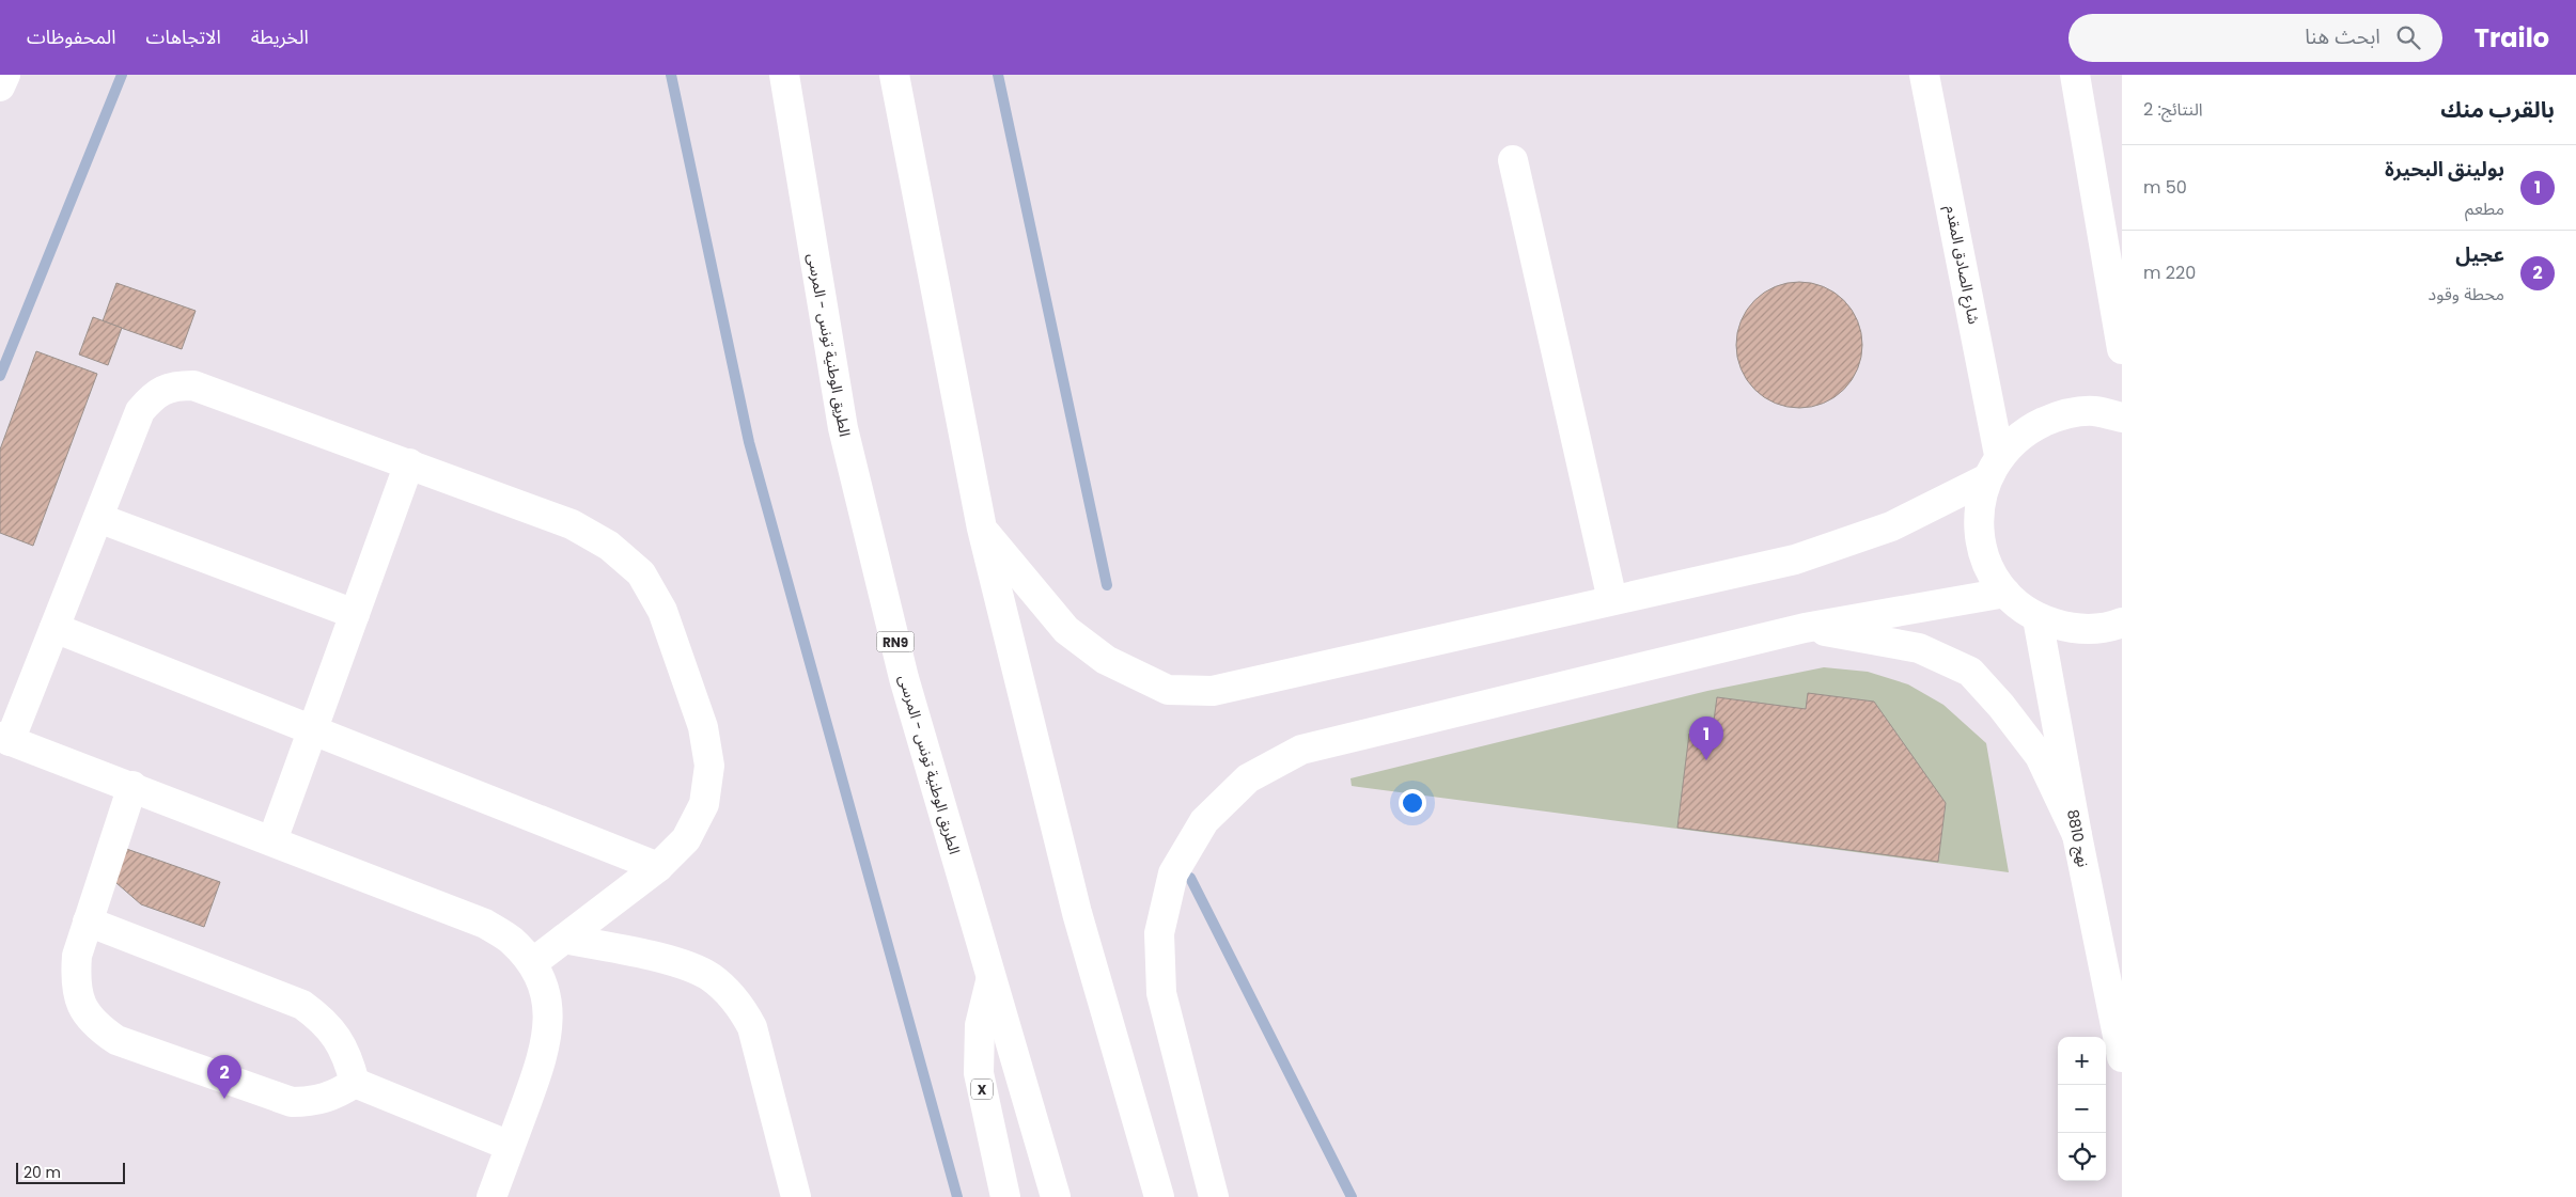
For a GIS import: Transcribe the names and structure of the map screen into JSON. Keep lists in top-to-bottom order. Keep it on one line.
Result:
{"streets":{"main road":["شارع الصادق المقدم","الطريق الوطنية تونس - المرسى","RN9","نهج 8810","X"]},"crossings":[["الطريق الوطنية تونس - المرسى","X"]],"scale_bar":"20 m","page":{"header":"Trailo","search":"ابحث هنا","nav":["الخريطة","الاتجاهات","المحفوظات"],"heading":["بالقرب منك","النتائج: 2"],"list":[{"mark":"1","name":"بولينق البحيرة","note":"مطعم","value":"50 m"},{"mark":"2","name":"عجيل","note":"محطة وقود","value":"220 m"}],"pins":["1","2"],"map_buttons":["+","−"],"scale":"20 m"}}
